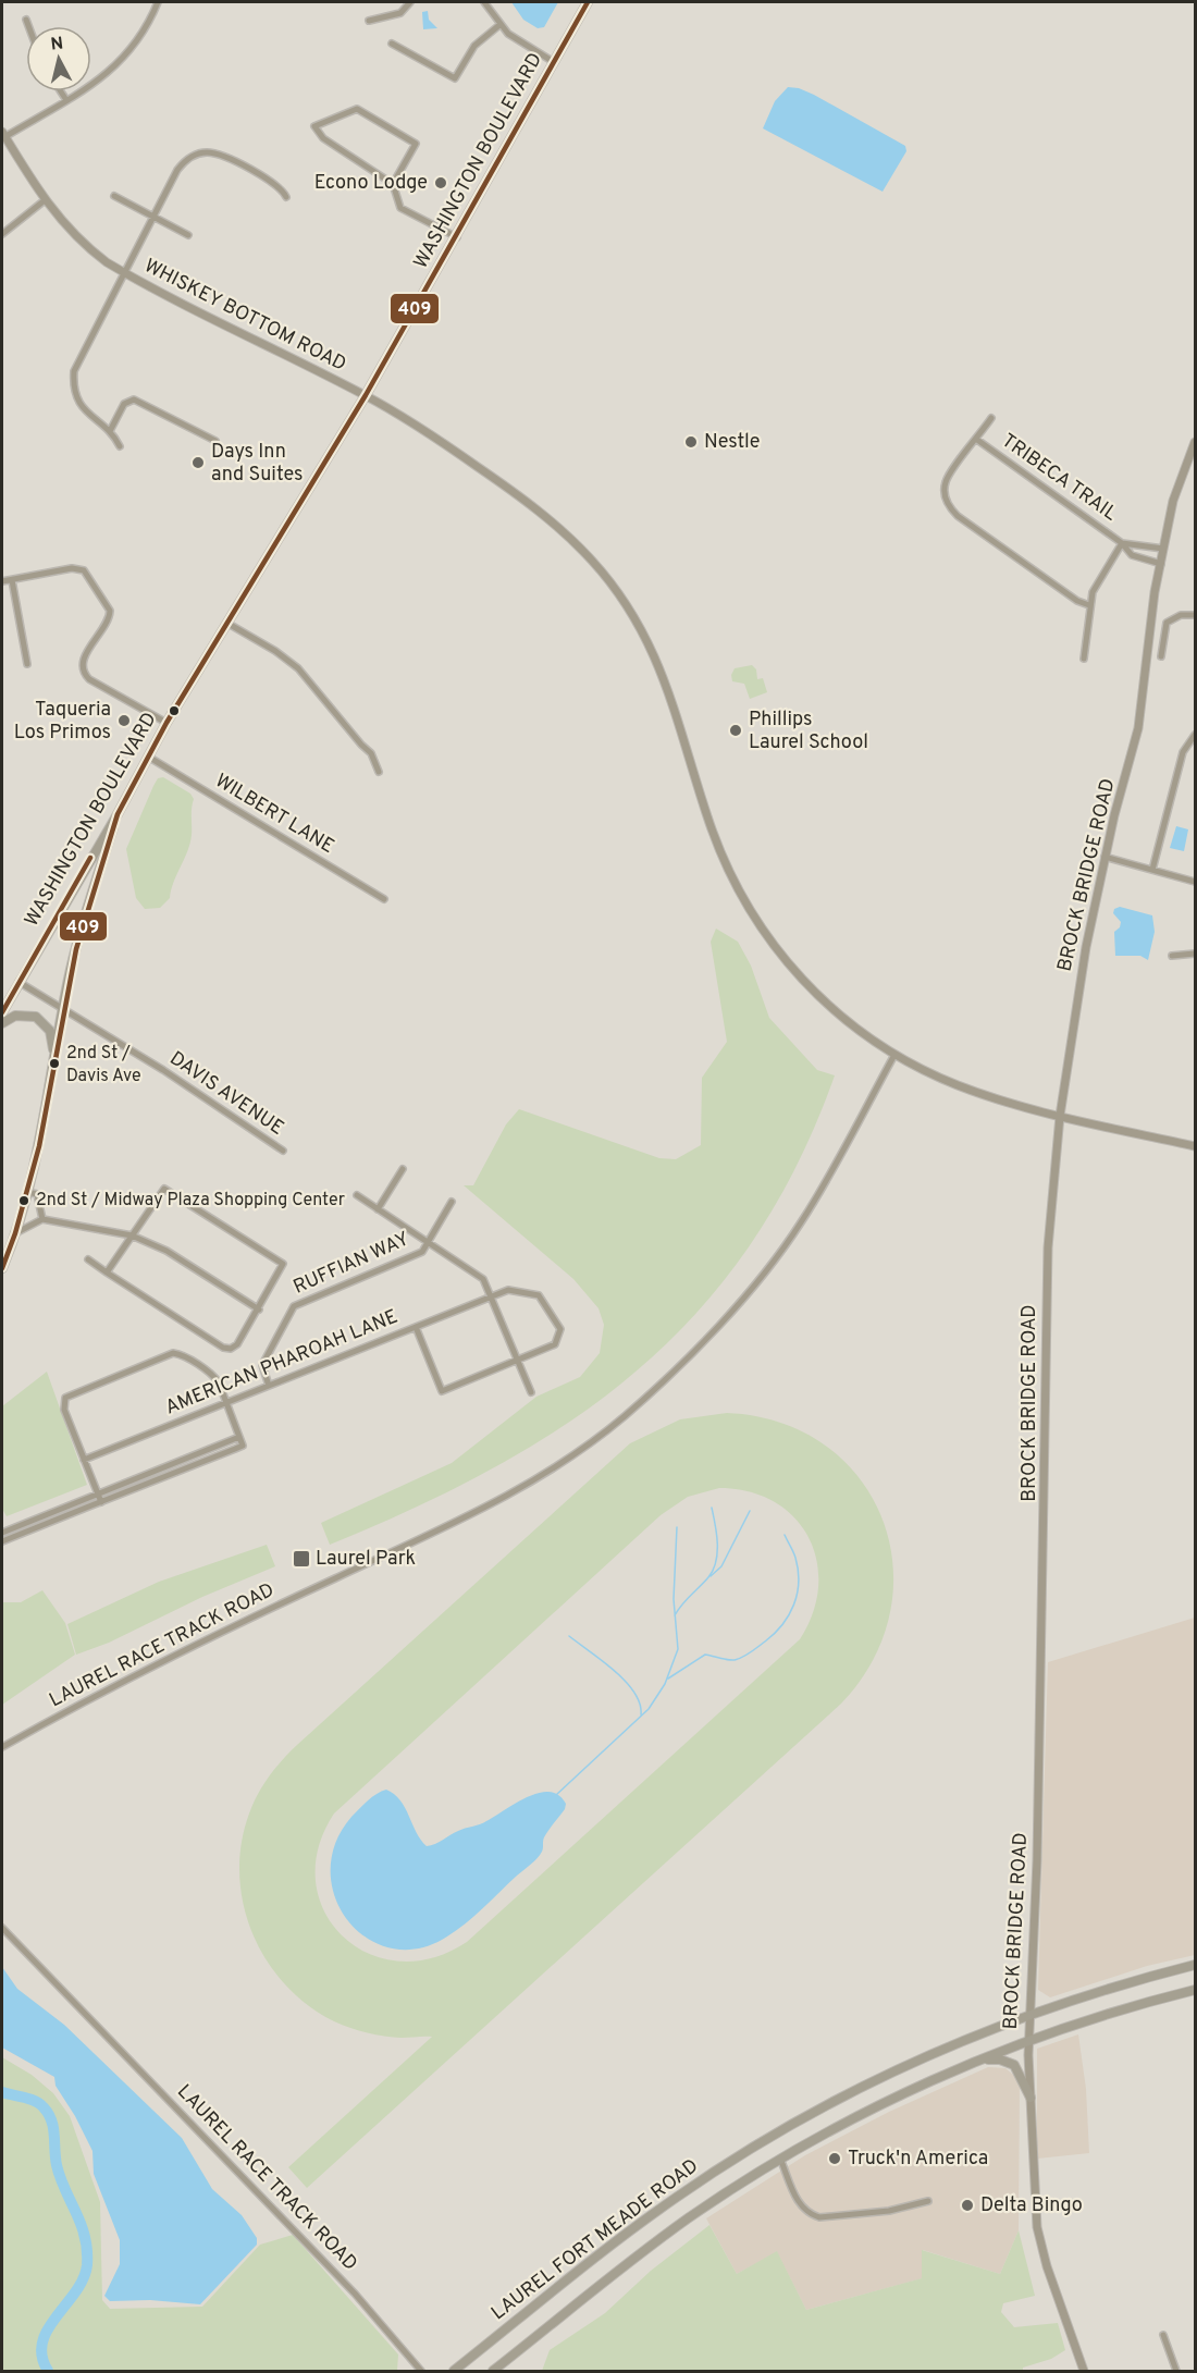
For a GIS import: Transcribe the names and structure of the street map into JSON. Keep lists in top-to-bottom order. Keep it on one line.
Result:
{"streets":{"main road":["WASHINGTON BOULEVARD","LAUREL FORT MEADE ROAD"],"street":["WHISKEY BOTTOM ROAD","TRIBECA TRAIL","WILBERT LANE","BROCK BRIDGE ROAD","DAVIS AVENUE","RUFFIAN WAY","AMERICAN PHAROAH LANE","LAUREL RACE TRACK ROAD"]},"crossings":[["WASHINGTON BOULEVARD","WHISKEY BOTTOM ROAD"],["WASHINGTON BOULEVARD","WILBERT LANE"],["WASHINGTON BOULEVARD","DAVIS AVENUE"],["WHISKEY BOTTOM ROAD","BROCK BRIDGE ROAD"],["WHISKEY BOTTOM ROAD","LAUREL RACE TRACK ROAD"],["TRIBECA TRAIL","BROCK BRIDGE ROAD"],["BROCK BRIDGE ROAD","LAUREL FORT MEADE ROAD"],["RUFFIAN WAY","AMERICAN PHAROAH LANE"]],"places":{"other":["Econo Lodge","Nestle","Days Inn and Suites","Taqueria Los Primos","Phillips Laurel School","2nd St / Davis Ave","2nd St / Midway Plaza Shopping Center","Truck'n America","Delta Bingo"],"transit":["Laurel Park"]},"lines":["transit line 409"],"north":"top"}
